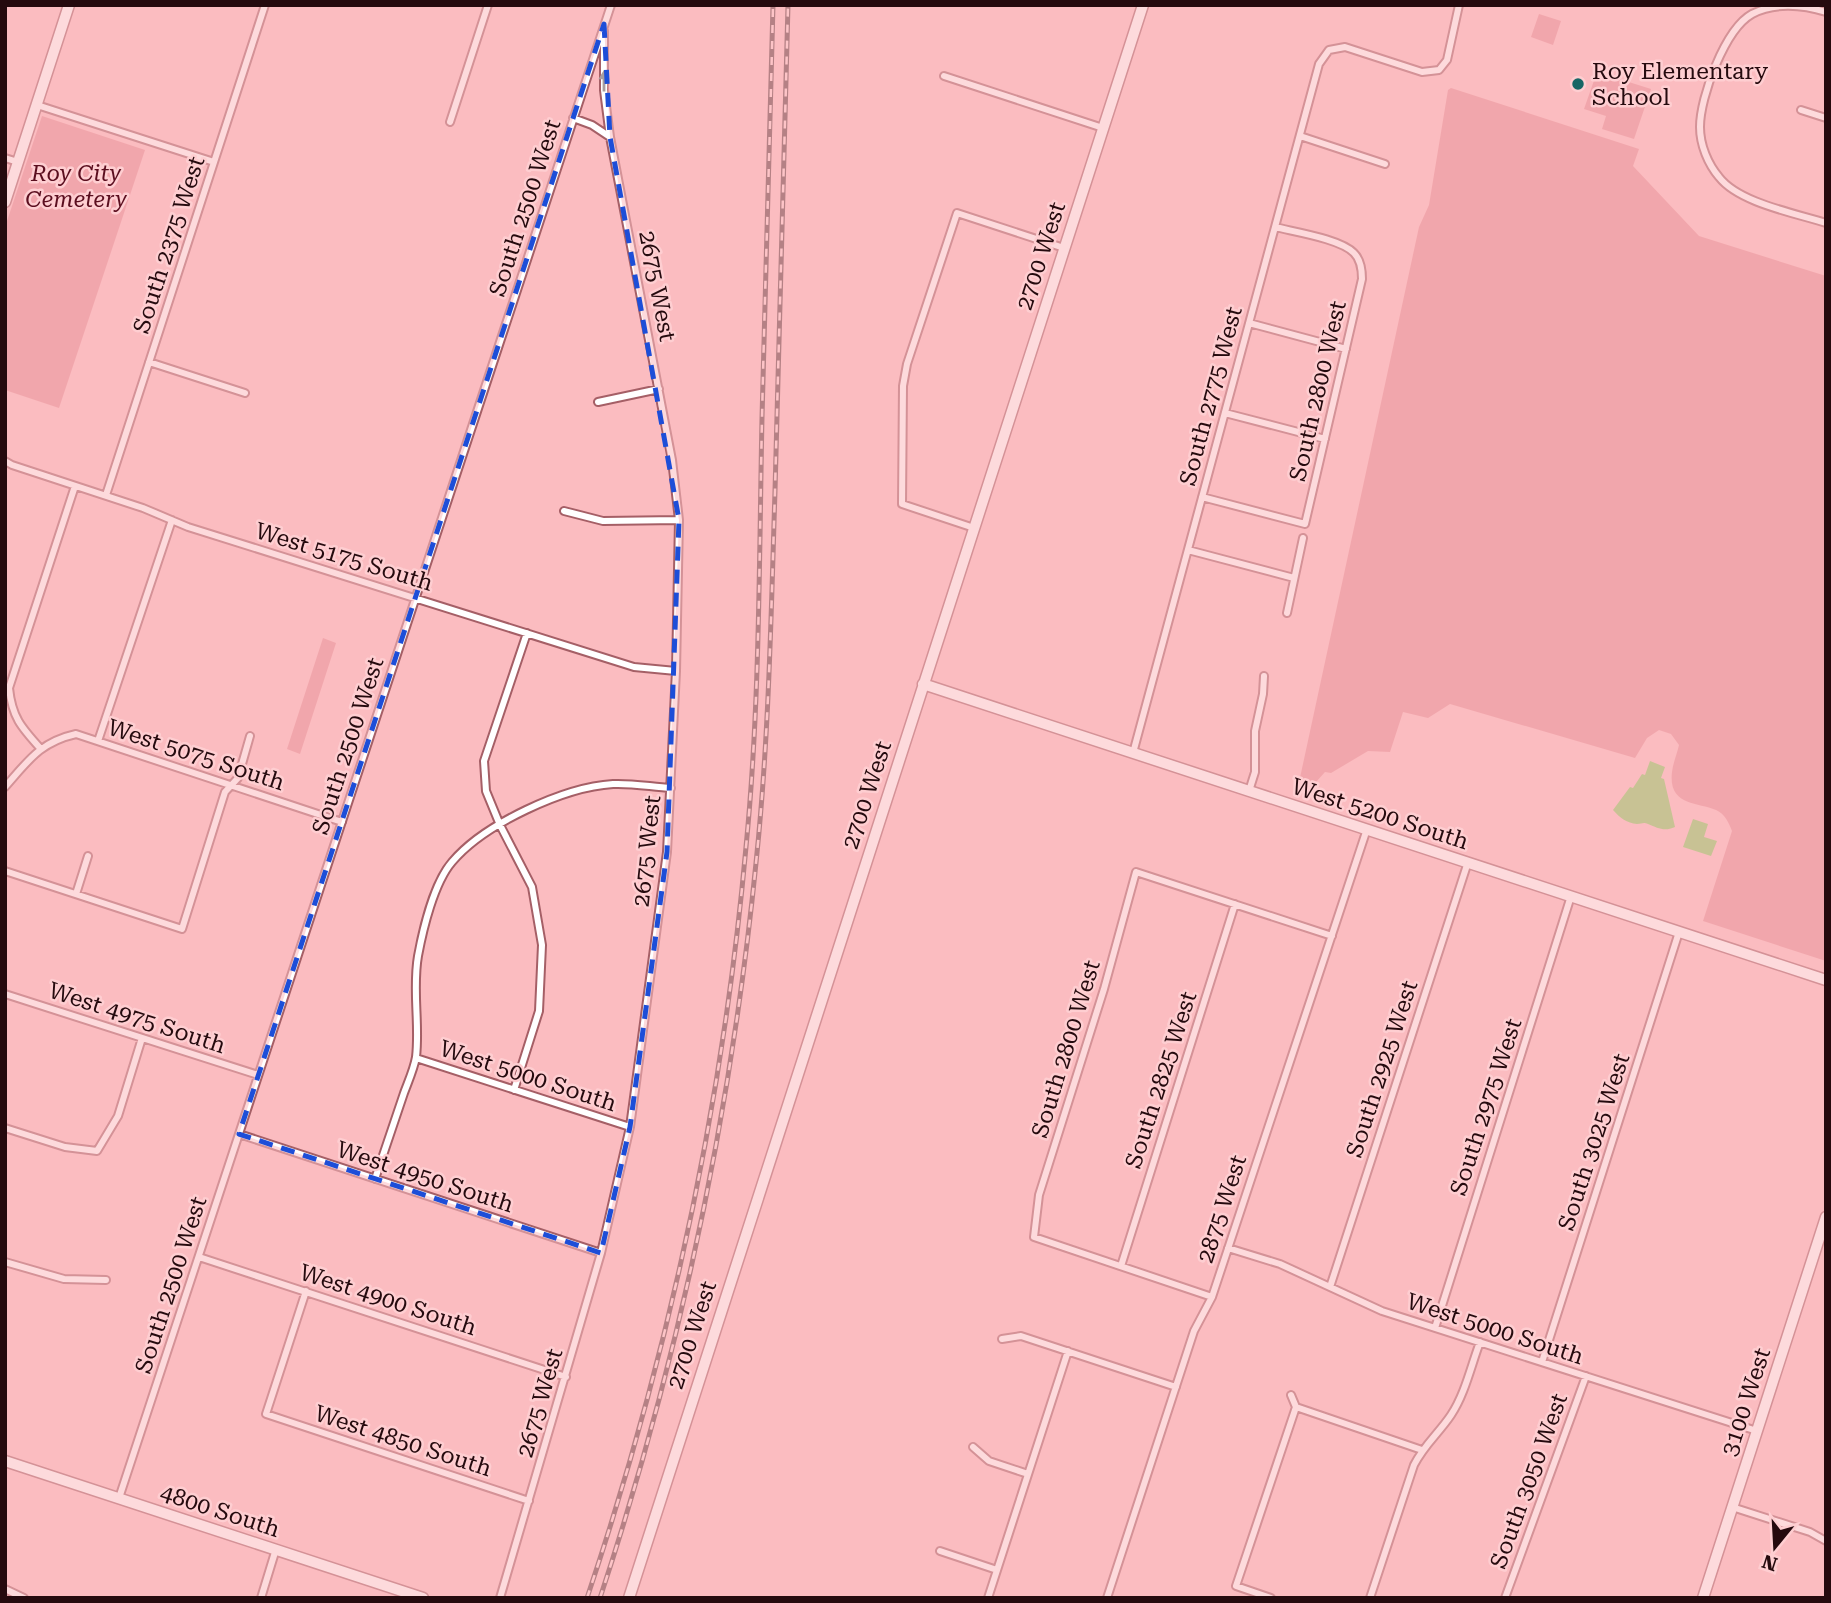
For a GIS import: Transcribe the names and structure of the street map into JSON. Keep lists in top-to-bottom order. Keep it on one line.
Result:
{"streets":{"street":["South 2500 West","South 2375 West","2700 West","2675 West","South 2800 West","South 2775 West","West 5175 South","West 5075 South","West 5200 South","West 4975 South","South 2925 West","West 5000 South","South 2825 West","South 2975 West","South 3025 West","West 4950 South","2875 West","West 4900 South","3100 West","West 4850 South","South 3050 West","4800 South"]},"crossings":[["South 2500 West","2675 West"],["South 2500 West","West 5175 South"],["South 2500 West","West 5075 South"],["South 2500 West","West 4975 South"],["South 2500 West","West 4950 South"],["South 2500 West","West 4900 South"],["South 2500 West","4800 South"],["South 2375 West","West 5175 South"],["2700 West","West 5200 South"],["2675 West","West 5175 South"],["2675 West","West 5000 South"],["2675 West","West 4950 South"],["2675 West","West 4900 South"],["2675 West","West 4850 South"],["South 2800 West","South 2775 West"],["South 2800 West","South 2825 West"],["South 2775 West","West 5200 South"],["West 5200 South","South 2925 West"],["West 5200 South","South 2975 West"],["West 5200 South","South 3025 West"],["West 5200 South","2875 West"],["South 2925 West","West 5000 South"],["West 5000 South","South 2975 West"],["West 5000 South","South 3025 West"],["West 5000 South","2875 West"],["West 5000 South","3100 West"],["West 5000 South","South 3050 West"],["West 4900 South","West 4850 South"]],"parks":["Roy City Cemetery"],"places":["Roy Elementary School"],"north":"bottom"}
